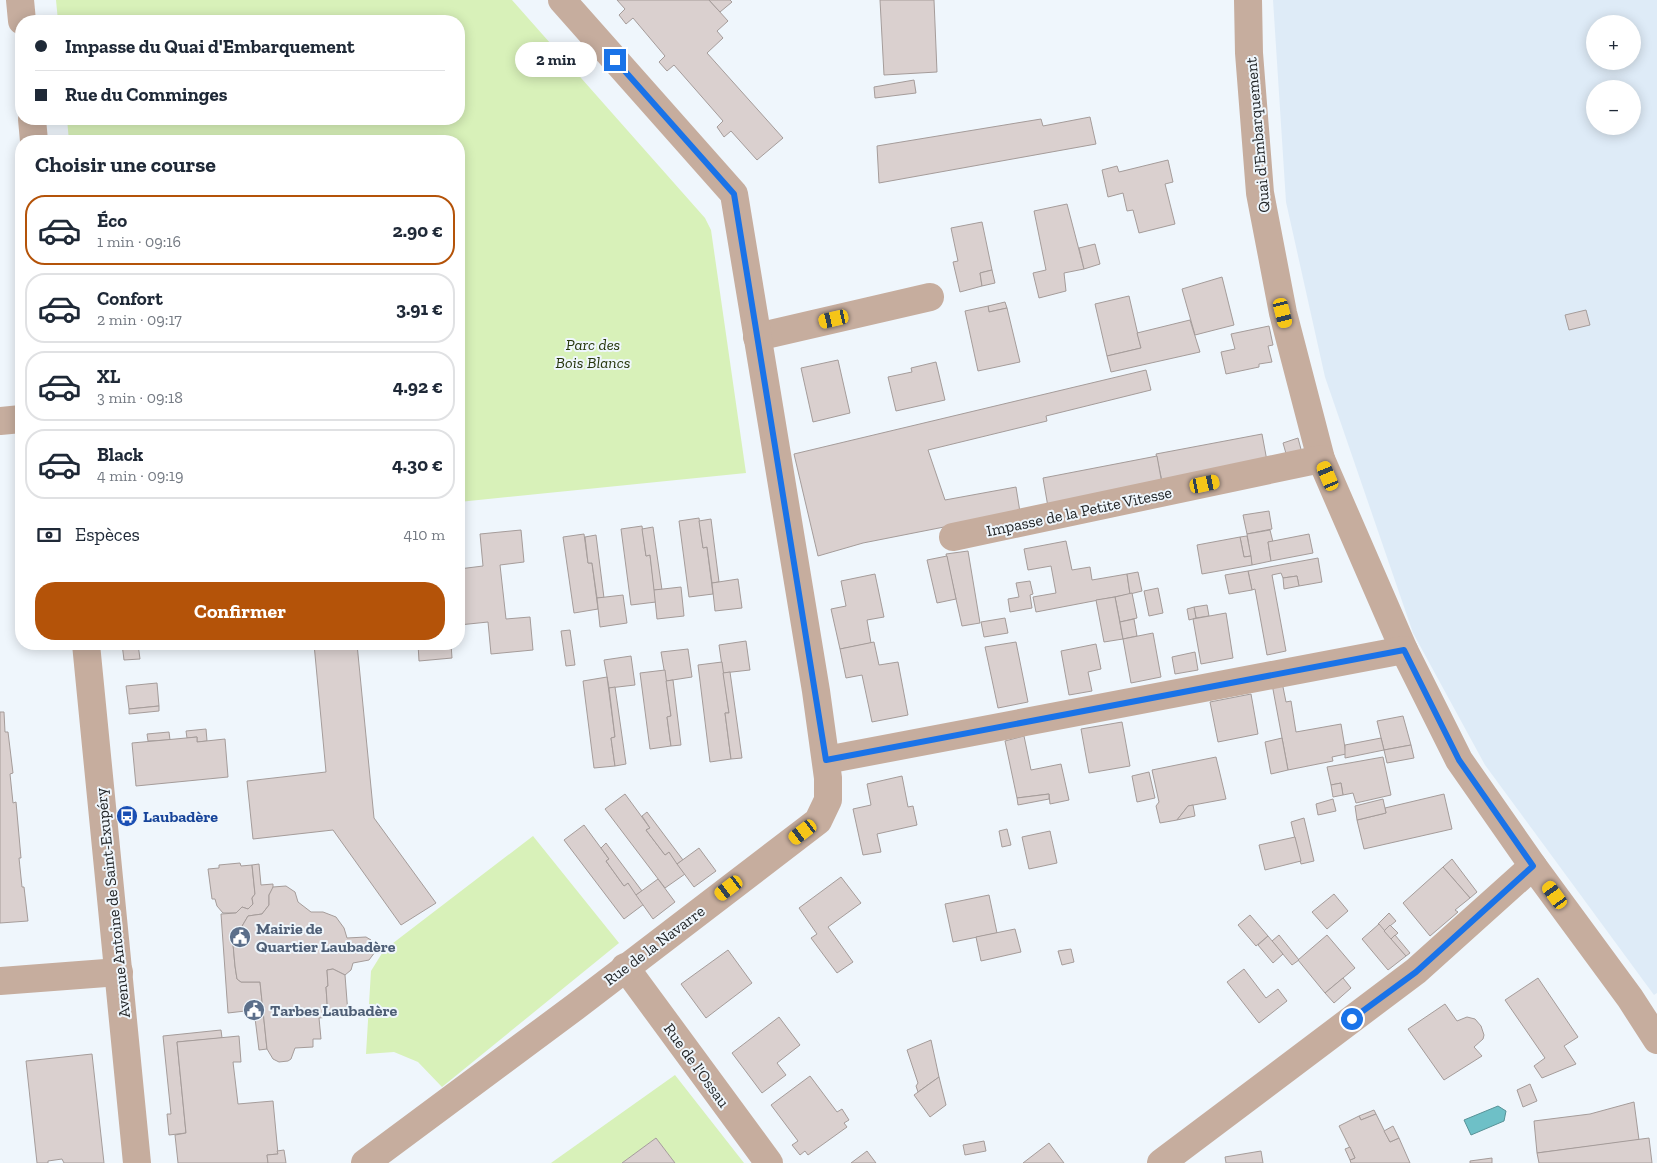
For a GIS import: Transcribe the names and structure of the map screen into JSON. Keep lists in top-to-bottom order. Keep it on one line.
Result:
{"streets":{"street":["Quai d'Embarquement","Impasse de la Petite Vitesse","Avenue Antoine de Saint-Exupéry","Rue de la Navarre","Rue de l'Ossau"]},"crossings":[["Quai d'Embarquement","Impasse de la Petite Vitesse"],["Rue de la Navarre","Rue de l'Ossau"]],"parks":["Parc des Bois Blancs"],"places":{"bus stop":["Laubadère"],"public building":["Mairie de Quartier Laubadère","Tarbes Laubadère"]},"page":{"map_buttons":["+","−"],"banner":["Impasse du Quai d'Embarquement","Rue du Comminges"],"bubble":"2 min","heading":"Choisir une course","list":[{"name":"Éco","note":"1 min · 09:16","value":"2.90 €"},{"name":"Confort","note":"2 min · 09:17","value":"3.91 €"},{"name":"XL","note":"3 min · 09:18","value":"4.92 €"},{"name":"Black","note":"4 min · 09:19","value":"4.30 €"}],"pay":["Espèces","410 m"],"buttons":"Confirmer"}}
